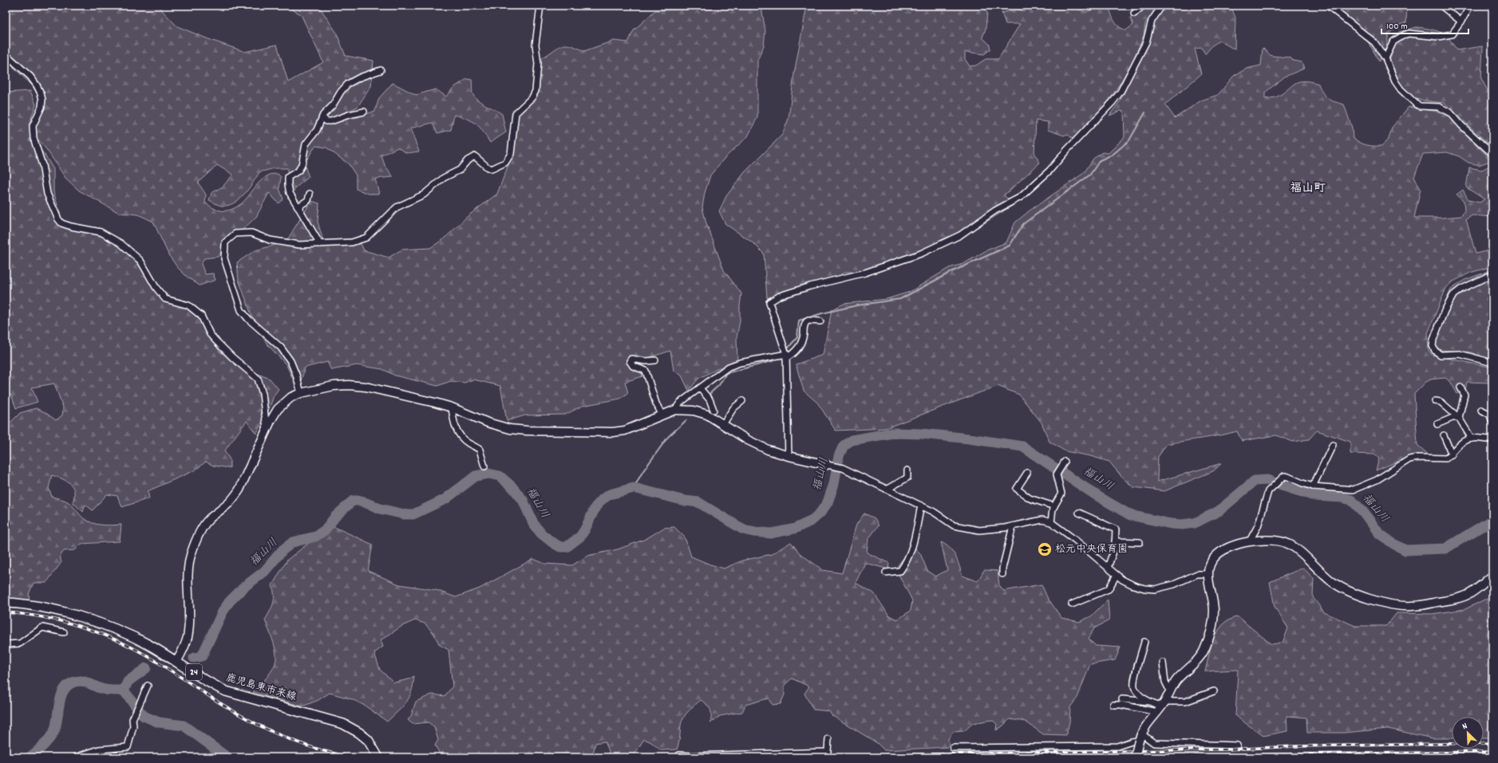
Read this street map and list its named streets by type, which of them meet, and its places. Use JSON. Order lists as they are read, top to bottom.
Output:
{
  "streets": {
    "main road": ["24", "鹿児島東市来線"]
  },
  "districts": ["福山町"],
  "water": ["福山川"],
  "places": {
    "school or university": ["松元中央保育園"]
  },
  "scale_bar": "100 m",
  "north": "top left"
}
